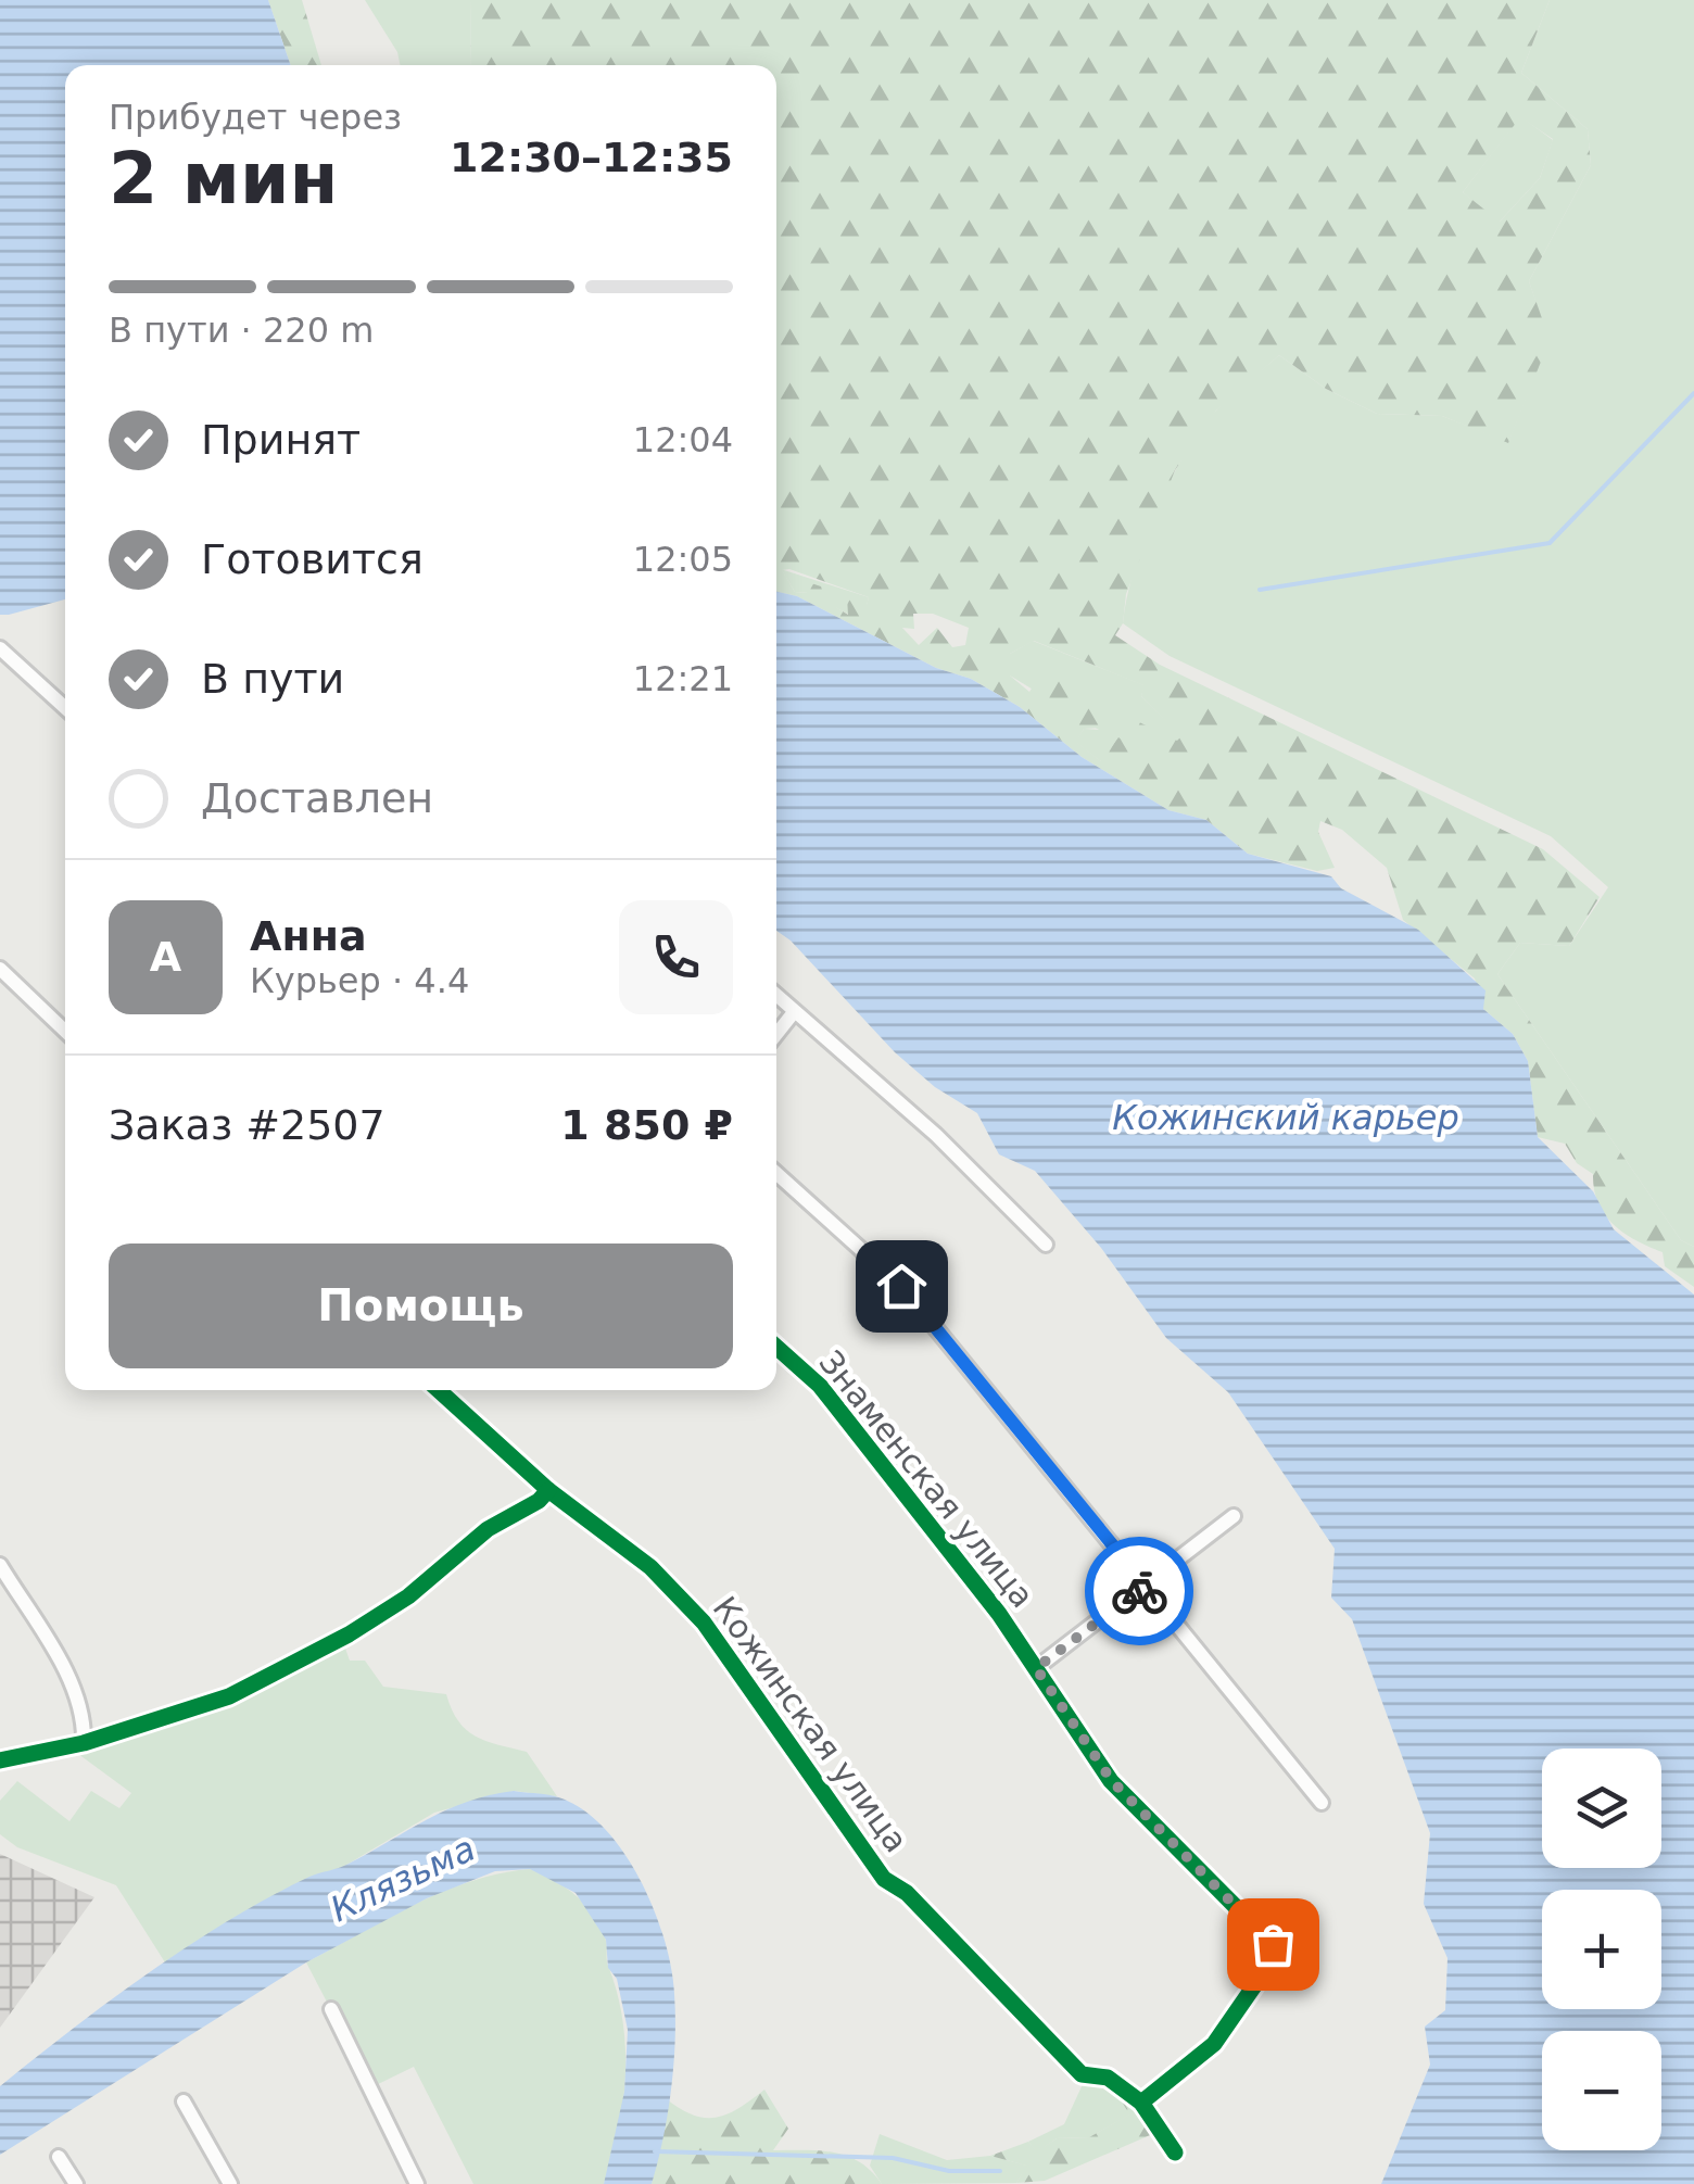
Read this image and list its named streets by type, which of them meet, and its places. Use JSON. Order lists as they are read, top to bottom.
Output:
{
  "streets": {
    "street": ["Знаменская улица", "Кожинская улица"]
  },
  "crossings": [
    ["Знаменская улица", "Кожинская улица"]
  ],
  "water": ["Кожинский карьер", "Клязьма"],
  "page": {
    "heading": ["2 мин", "Прибудет через", "12:30–12:35"],
    "panel": [
      "Анна",
      "Курьер · 4.4",
      "Заказ #2507",
      "1 850 ₽"
    ],
    "bar": "В пути · 220 m",
    "list": [
      ["Принят", "12:04"],
      ["Готовится", "12:05"],
      ["В пути", "12:21"],
      "Доставлен"
    ],
    "round": "А",
    "buttons": "Помощь",
    "map_buttons": ["+", "−"]
  }
}
